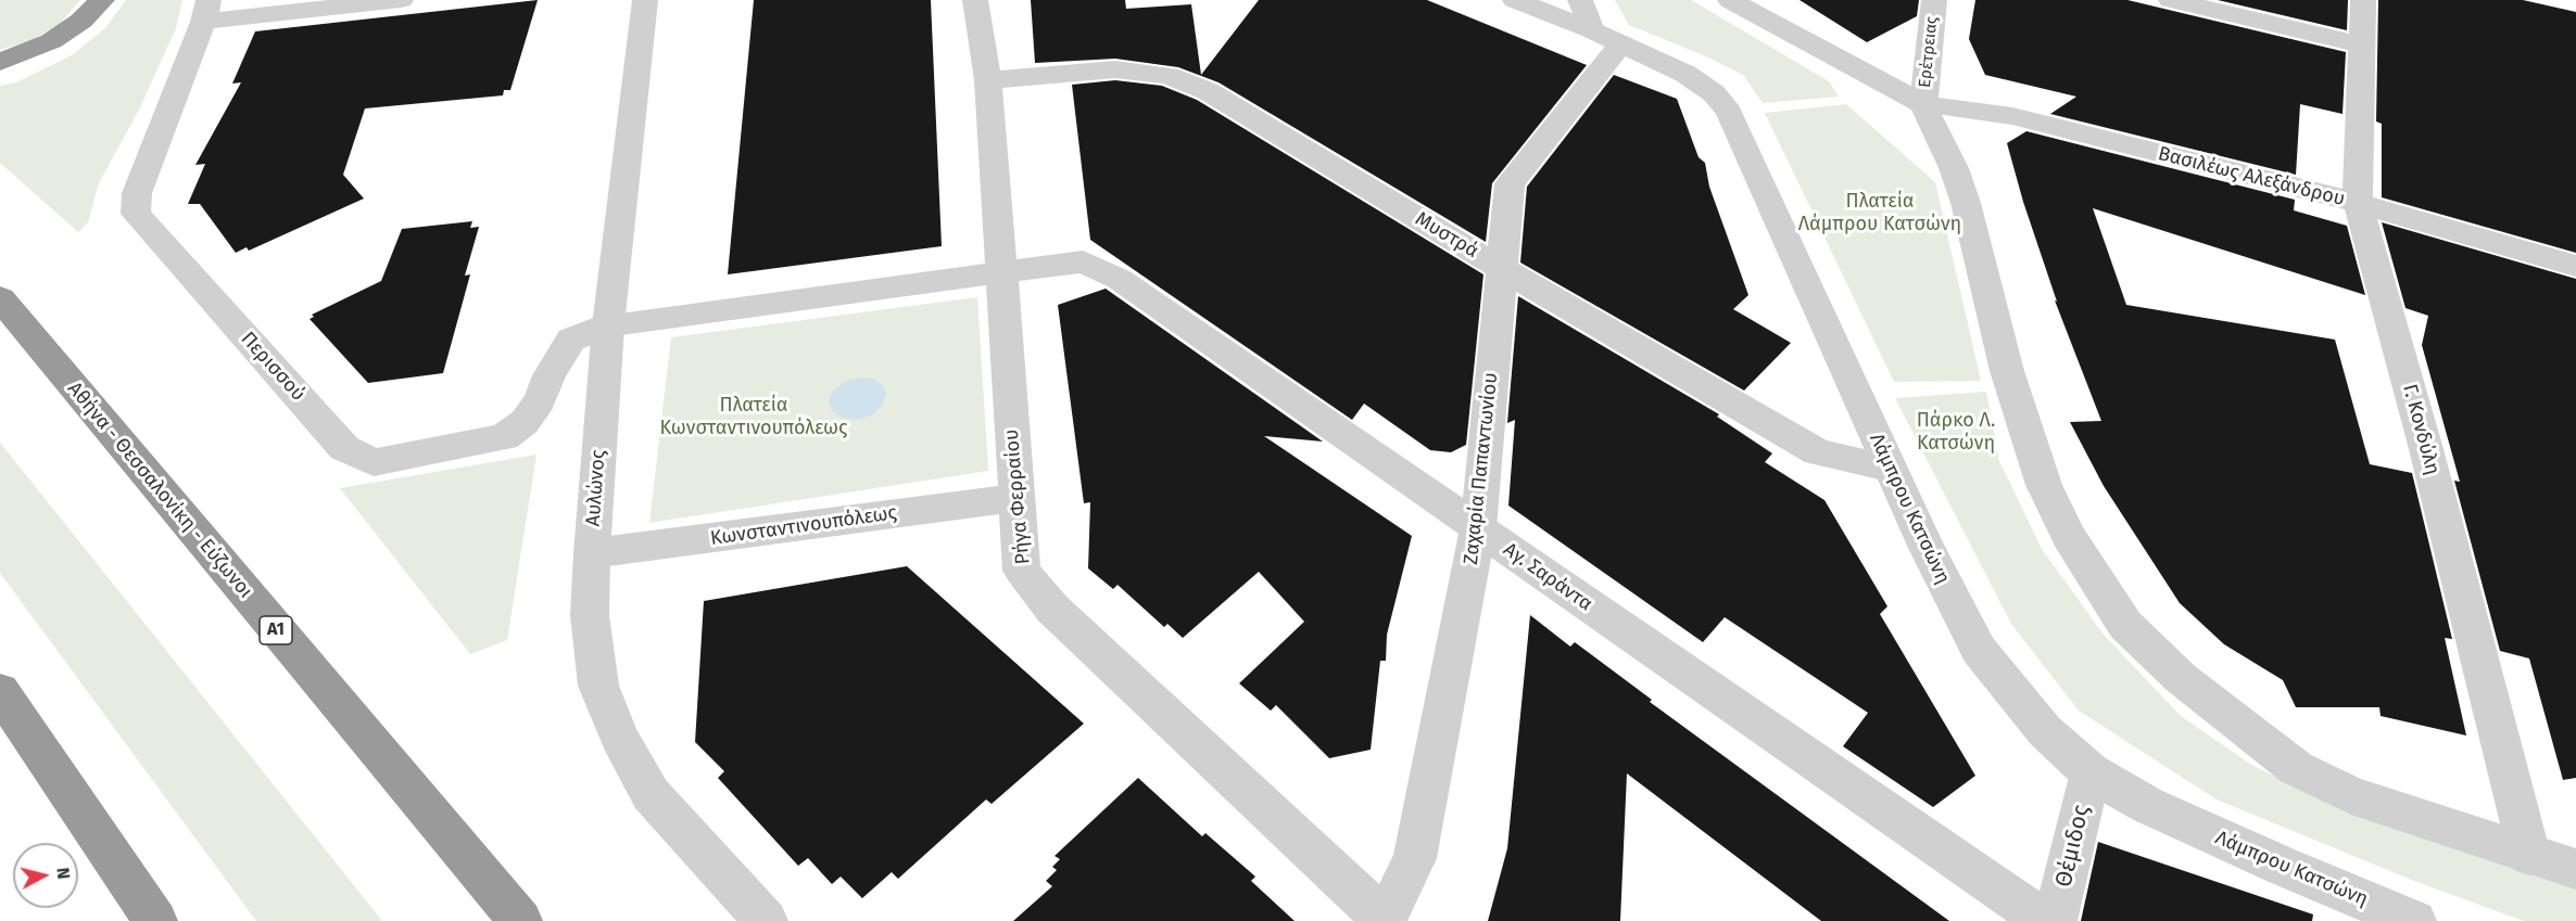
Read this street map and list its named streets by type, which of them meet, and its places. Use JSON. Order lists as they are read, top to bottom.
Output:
{
  "streets": {
    "highway": ["Αθήνα - Θεσσαλονίκη - Εύζωνοι", "Α1"],
    "street": [
      "Ερέτρειας",
      "Βασιλέως Αλεξάνδρου",
      "Μυστρά",
      "Περισσού",
      "Γ. Κονδύλη",
      "Ζαχαρία Παπαντωνίου",
      "Αυλώνος",
      "Ρήγα Φερραίου",
      "Λάμπρου Κατσώνη",
      "Κωνσταντινουπόλεως",
      "Αγ. Σαράντα",
      "Θέμιδος"
    ]
  },
  "crossings": [
    ["Ερέτρειας", "Βασιλέως Αλεξάνδρου"],
    ["Βασιλέως Αλεξάνδρου", "Γ. Κονδύλη"],
    ["Μυστρά", "Ζαχαρία Παπαντωνίου"],
    ["Μυστρά", "Ρήγα Φερραίου"],
    ["Μυστρά", "Λάμπρου Κατσώνη"],
    ["Περισσού", "Αυλώνος"],
    ["Ζαχαρία Παπαντωνίου", "Ρήγα Φερραίου"],
    ["Ζαχαρία Παπαντωνίου", "Λάμπρου Κατσώνη"],
    ["Ζαχαρία Παπαντωνίου", "Αγ. Σαράντα"],
    ["Αυλώνος", "Κωνσταντινουπόλεως"],
    ["Ρήγα Φερραίου", "Κωνσταντινουπόλεως"],
    ["Ρήγα Φερραίου", "Αγ. Σαράντα"],
    ["Λάμπρου Κατσώνη", "Θέμιδος"]
  ],
  "parks": ["Πλατεία Λάμπρου Κατσώνη", "Πλατεία Κωνσταντινουπόλεως", "Πάρκο Λ. Κατσώνη"],
  "north": "right"
}
